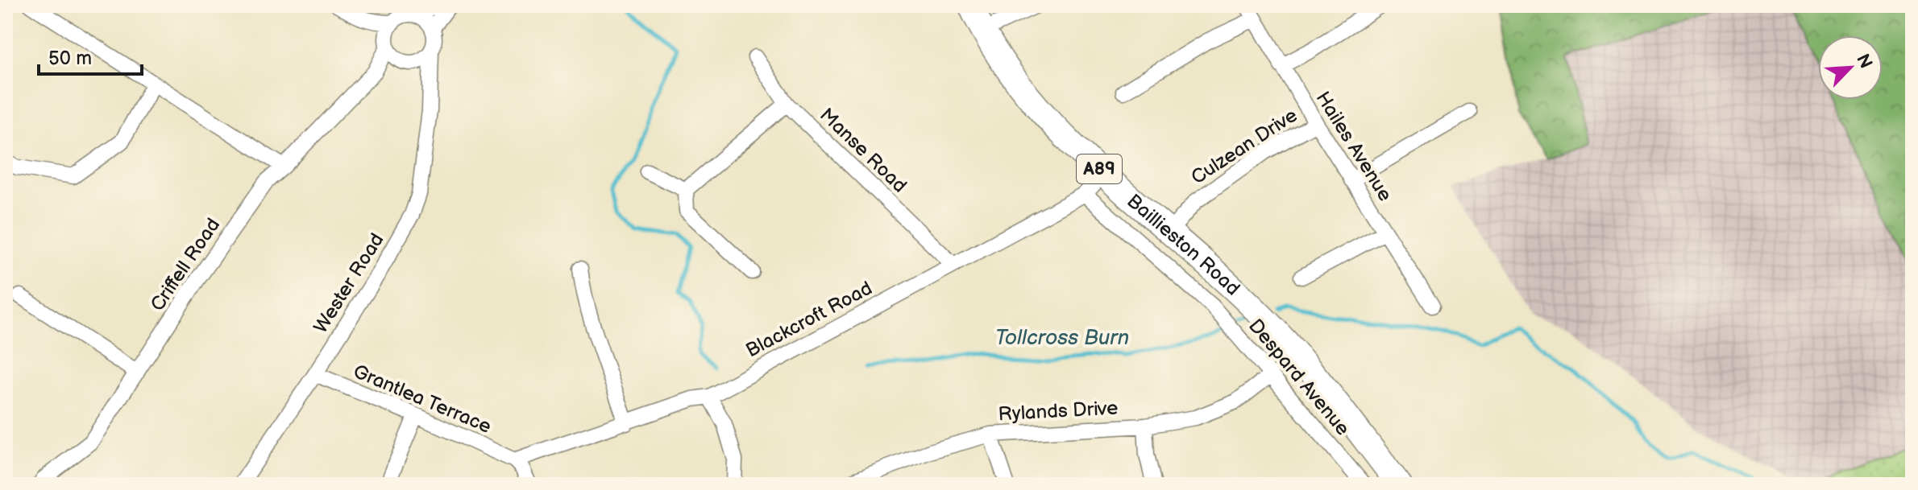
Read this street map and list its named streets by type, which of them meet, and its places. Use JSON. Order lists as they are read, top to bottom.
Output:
{
  "streets": {
    "main road": ["A89", "Baillieston Road"],
    "street": [
      "Culzean Drive",
      "Hailes Avenue",
      "Manse Road",
      "Criffell Road",
      "Wester Road",
      "Blackcroft Road",
      "Despard Avenue",
      "Grantlea Terrace",
      "Rylands Drive"
    ]
  },
  "crossings": [
    ["Culzean Drive", "Hailes Avenue"],
    ["Culzean Drive", "Baillieston Road"],
    ["Manse Road", "Blackcroft Road"],
    ["Baillieston Road", "Blackcroft Road"],
    ["Criffell Road", "Wester Road"],
    ["Wester Road", "Grantlea Terrace"],
    ["Blackcroft Road", "Despard Avenue"],
    ["Blackcroft Road", "Grantlea Terrace"],
    ["Despard Avenue", "Rylands Drive"]
  ],
  "water": ["Tollcross Burn"],
  "scale_bar": "50 m",
  "north": "top right"
}
